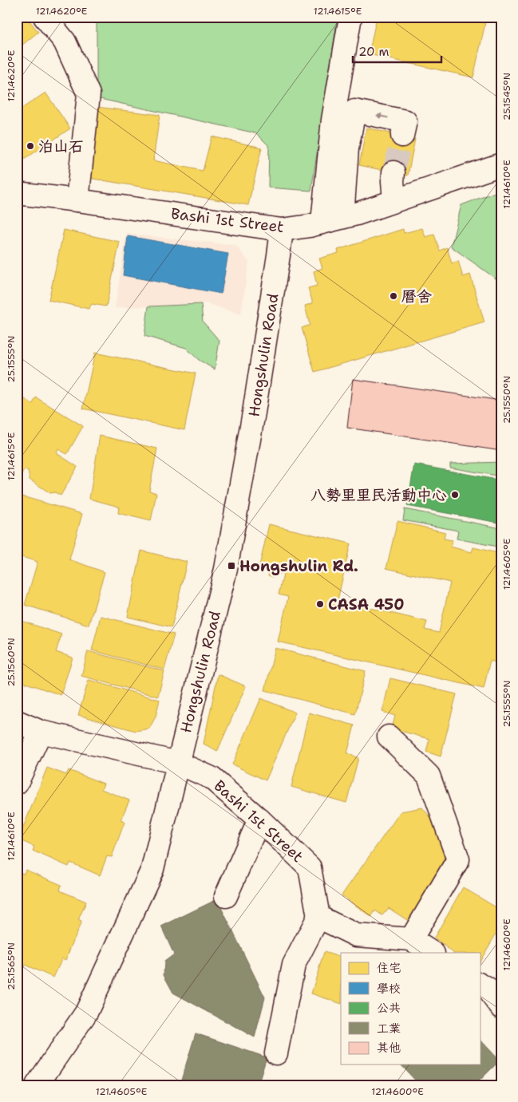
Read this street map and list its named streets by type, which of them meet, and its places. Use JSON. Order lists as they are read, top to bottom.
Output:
{
  "streets": {
    "street": ["Bashi 1st Street", "Hongshulin Road"]
  },
  "crossings": [
    ["Bashi 1st Street", "Hongshulin Road"]
  ],
  "places": {
    "other": [
      "泊山石",
      "曆舍",
      "八勢里里民活動中心",
      "CASA 450"
    ],
    "transit": ["Hongshulin Rd."]
  },
  "legend": [
    "住宅",
    "學校",
    "公共",
    "工業",
    "其他"
  ],
  "scale_bar": "20 m",
  "coordinates": [
    "121.4620°E",
    "121.4615°E",
    "25.1545°N",
    "121.4610°E",
    "25.1555°N",
    "25.1550°N",
    "121.4605°E",
    "25.1560°N",
    "121.4600°E",
    "25.1565°N"
  ]
}
